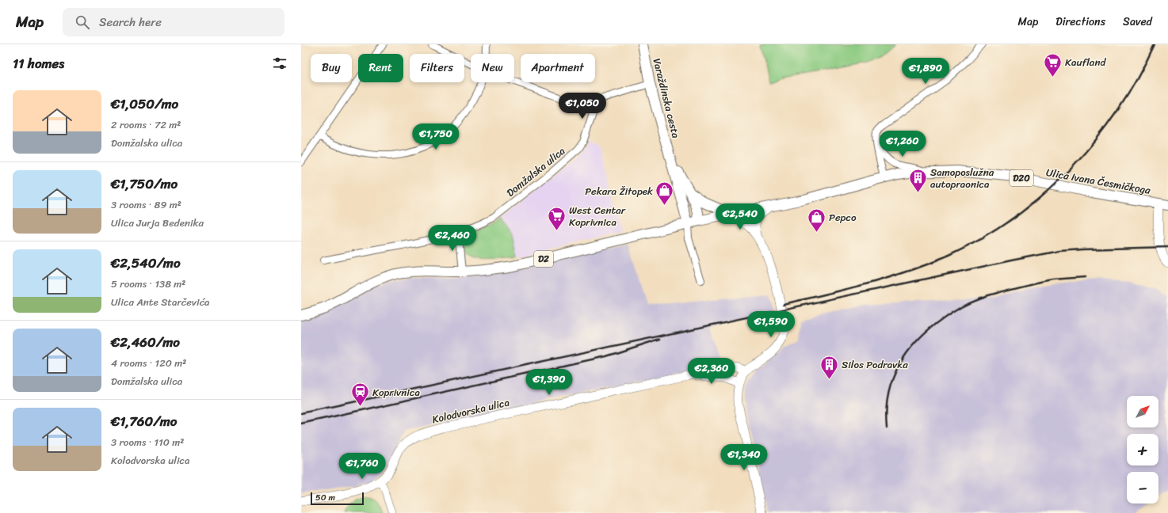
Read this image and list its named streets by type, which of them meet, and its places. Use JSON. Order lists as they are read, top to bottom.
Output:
{
  "streets": {
    "main road": [
      "Varaždinska cesta",
      "D20",
      "Ulica Ivana Česmičkoga",
      "D2",
      "Kolodvorska ulica"
    ],
    "street": ["Domžalska ulica"]
  },
  "crossings": [
    ["Varaždinska cesta", "Ulica Ivana Česmičkoga"],
    ["Varaždinska cesta", "D2"],
    ["Ulica Ivana Česmičkoga", "D2"]
  ],
  "places": {
    "supermarket": ["Kaufland", "West Centar Koprivnica"],
    "building": ["Samoposlužna autopraonica", "Silos Podravka"],
    "shop": ["Pekara Žitopek", "Pepco"],
    "station": ["Koprivnica"]
  },
  "scale_bar": "50 m",
  "north": "top right",
  "page": {
    "header": "Map",
    "search": "Search here",
    "nav": ["Map", "Directions", "Saved"],
    "heading": "11 homes",
    "chip": [
      "Buy",
      "Rent",
      "Filters",
      "New",
      "Apartment"
    ],
    "price": [
      "€1,890",
      "€1,050",
      "€1,750",
      "€1,260",
      "€2,540",
      "€2,460",
      "€1,590",
      "€2,360",
      "€1,390",
      "€1,340",
      "€1,760"
    ],
    "list": [
      {
        "name": "€1,050/mo",
        "note": "2 rooms · 72 m² · Domžalska ulica"
      },
      {
        "name": "€1,750/mo",
        "note": "3 rooms · 89 m² · Ulica Jurja Bedenika"
      },
      {
        "name": "€2,540/mo",
        "note": "5 rooms · 138 m² · Ulica Ante Starčevića"
      },
      {
        "name": "€2,460/mo",
        "note": "4 rooms · 120 m² · Domžalska ulica"
      },
      {
        "name": "€1,760/mo",
        "note": "3 rooms · 110 m² · Kolodvorska ulica"
      }
    ],
    "map_buttons": ["+", "−"],
    "scale": "50 m"
  }
}
